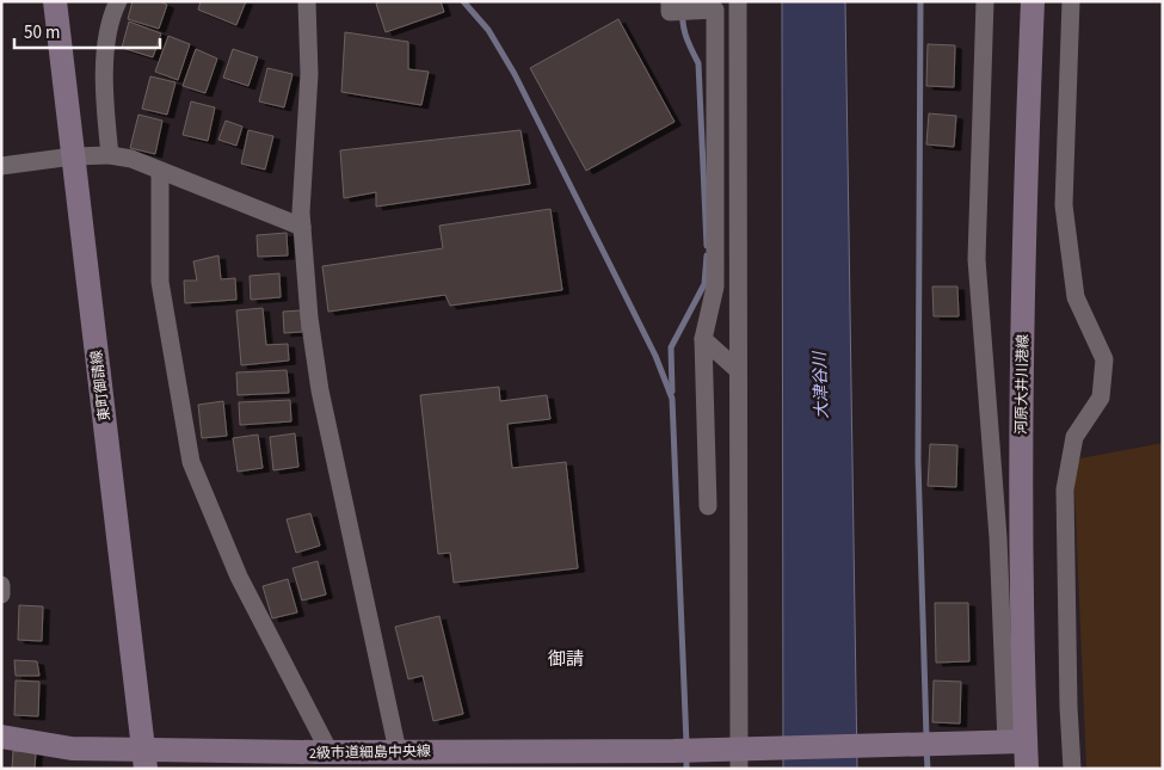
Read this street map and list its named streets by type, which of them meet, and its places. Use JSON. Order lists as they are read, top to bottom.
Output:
{
  "streets": {
    "street": ["河原大井川港線", "東町御請線", "2級市道細島中央線"]
  },
  "crossings": [
    ["河原大井川港線", "2級市道細島中央線"],
    ["東町御請線", "2級市道細島中央線"]
  ],
  "districts": ["御請"],
  "water": ["大津谷川"],
  "scale_bar": "50 m"
}
